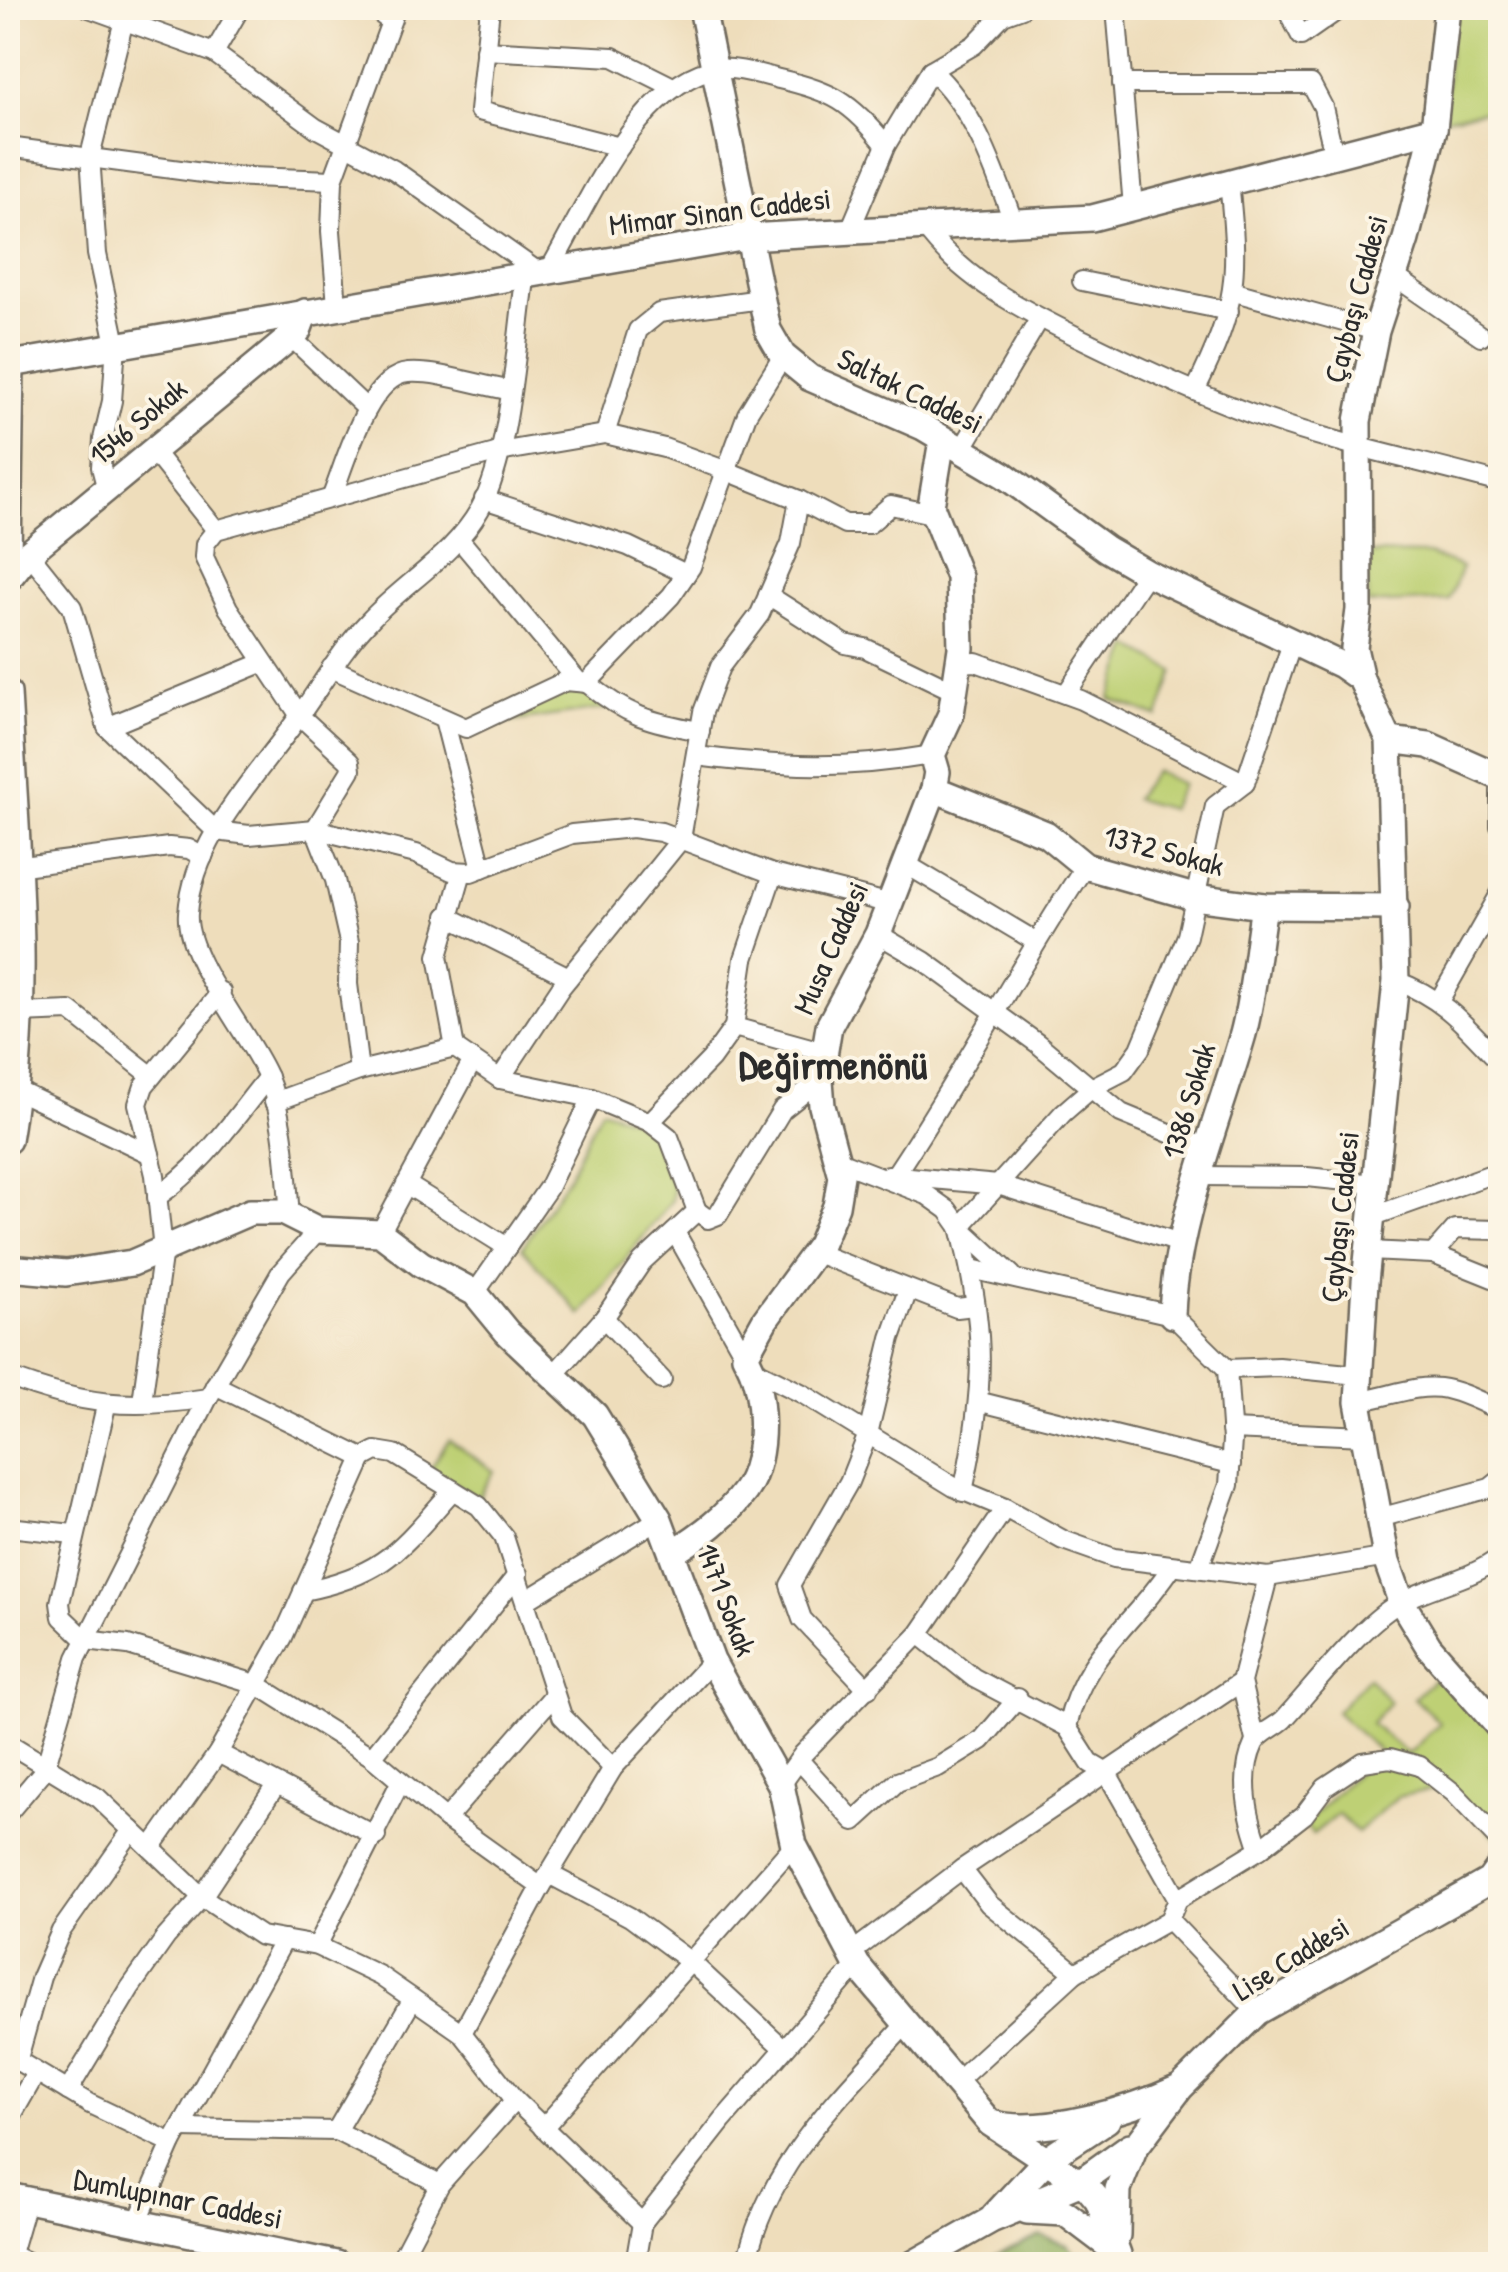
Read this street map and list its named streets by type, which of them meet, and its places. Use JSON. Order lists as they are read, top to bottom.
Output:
{
  "streets": {
    "street": [
      "Mimar Sinan Caddesi",
      "Çaybaşı Caddesi",
      "Saltak Caddesi",
      "1546 Sokak",
      "1372 Sokak",
      "Musa Caddesi",
      "1386 Sokak",
      "1471 Sokak",
      "Lise Caddesi",
      "Dumlupınar Caddesi"
    ]
  },
  "crossings": [
    ["Mimar Sinan Caddesi", "Çaybaşı Caddesi"],
    ["Mimar Sinan Caddesi", "1546 Sokak"],
    ["Çaybaşı Caddesi", "1372 Sokak"],
    ["Saltak Caddesi", "Musa Caddesi"],
    ["1372 Sokak", "Musa Caddesi"],
    ["1372 Sokak", "1386 Sokak"]
  ],
  "districts": ["Değirmenönü"]
}
